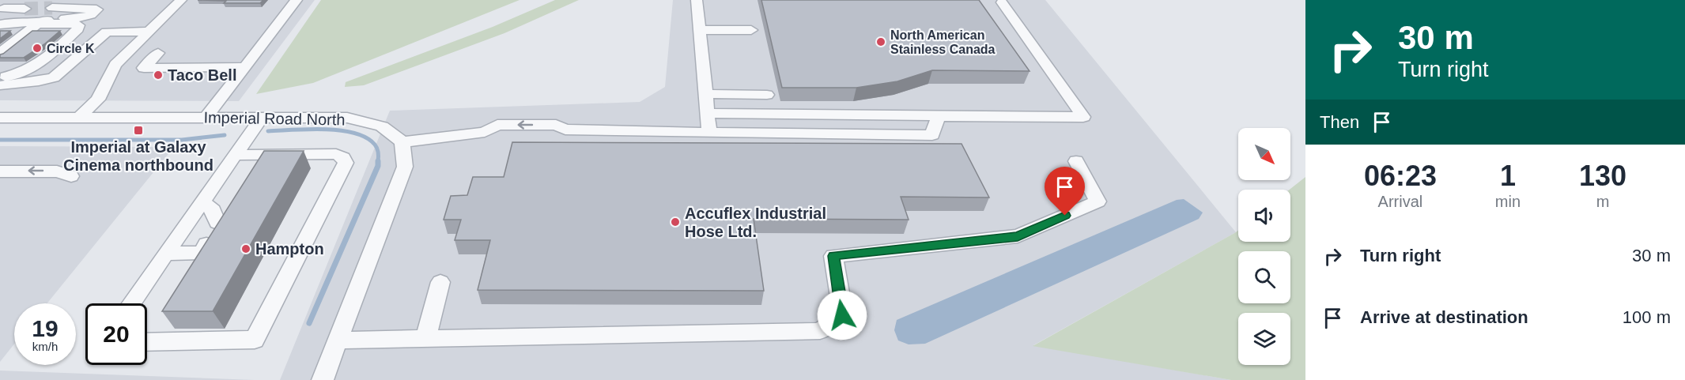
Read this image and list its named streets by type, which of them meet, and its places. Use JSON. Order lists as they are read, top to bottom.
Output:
{
  "streets": {
    "street": ["Imperial Road North"]
  },
  "places": {
    "other": [
      "North American Stainless Canada",
      "Circle K",
      "Taco Bell",
      "Accuflex Industrial Hose Ltd.",
      "Hampton"
    ],
    "transit": ["Imperial at Galaxy Cinema northbound"]
  },
  "north": "bottom right",
  "page": {
    "turn": ["30 m", "Turn right"],
    "then": "Then",
    "eta": [
      "06:23",
      "Arrival",
      "1",
      "min",
      "130",
      "m"
    ],
    "list": [
      {
        "name": "Turn right",
        "value": "30 m"
      },
      {
        "name": "Arrive at destination",
        "value": "100 m"
      }
    ],
    "speed": "19 km/h",
    "limit": "20"
  }
}
